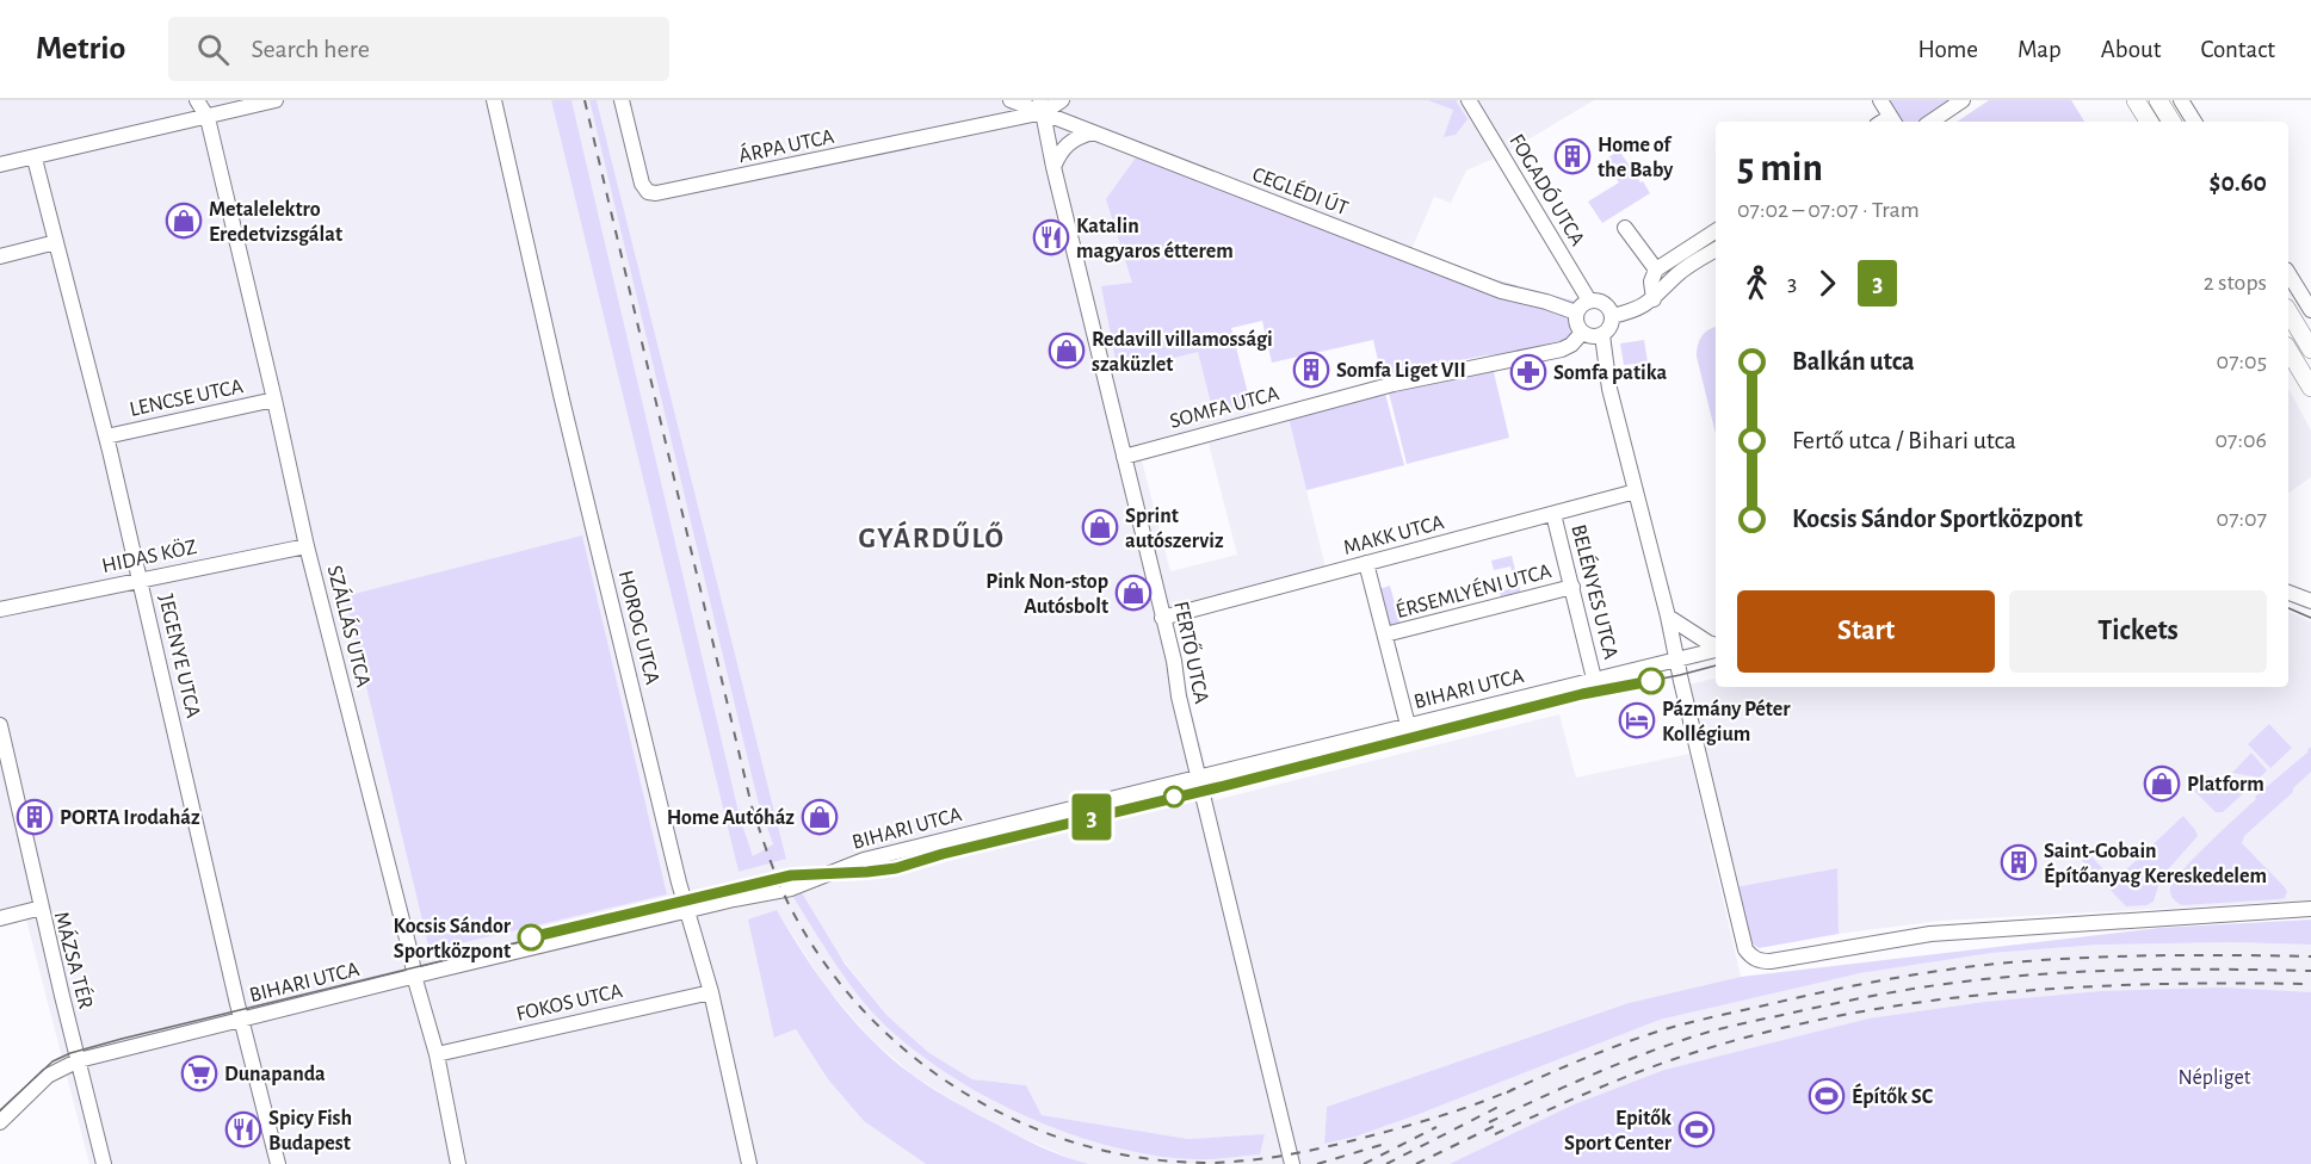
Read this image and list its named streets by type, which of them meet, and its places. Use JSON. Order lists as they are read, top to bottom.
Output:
{
  "streets": {
    "street": [
      "ÁRPA UTCA",
      "FOGADÓ UTCA",
      "CEGLÉDI ÚT",
      "LENCSE UTCA",
      "SOMFA UTCA",
      "MAKK UTCA",
      "HIDAS KÖZ",
      "ÉRSEMLYÉNI UTCA",
      "BELÉNYES UTCA",
      "SZÁLLÁS UTCA",
      "HOROG UTCA",
      "FERTŐ UTCA",
      "JEGENYE UTCA",
      "BIHARI UTCA",
      "MÁZSA TÉR",
      "FOKOS UTCA"
    ]
  },
  "crossings": [
    ["ÁRPA UTCA", "CEGLÉDI ÚT"],
    ["ÁRPA UTCA", "FERTŐ UTCA"],
    ["FOGADÓ UTCA", "CEGLÉDI ÚT"],
    ["FOGADÓ UTCA", "SOMFA UTCA"],
    ["CEGLÉDI ÚT", "SOMFA UTCA"],
    ["CEGLÉDI ÚT", "FERTŐ UTCA"],
    ["LENCSE UTCA", "SZÁLLÁS UTCA"],
    ["LENCSE UTCA", "JEGENYE UTCA"],
    ["SOMFA UTCA", "FERTŐ UTCA"],
    ["MAKK UTCA", "BELÉNYES UTCA"],
    ["MAKK UTCA", "FERTŐ UTCA"],
    ["HIDAS KÖZ", "SZÁLLÁS UTCA"],
    ["HIDAS KÖZ", "JEGENYE UTCA"],
    ["ÉRSEMLYÉNI UTCA", "BELÉNYES UTCA"],
    ["BELÉNYES UTCA", "BIHARI UTCA"],
    ["SZÁLLÁS UTCA", "BIHARI UTCA"],
    ["SZÁLLÁS UTCA", "FOKOS UTCA"],
    ["HOROG UTCA", "BIHARI UTCA"],
    ["HOROG UTCA", "FOKOS UTCA"],
    ["FERTŐ UTCA", "BIHARI UTCA"],
    ["JEGENYE UTCA", "BIHARI UTCA"],
    ["BIHARI UTCA", "MÁZSA TÉR"]
  ],
  "districts": ["GYÁRDŰLŐ"],
  "parks": ["Népliget"],
  "places": {
    "building": [
      "Home of the Baby",
      "Somfa Liget VII",
      "PORTA Irodaház",
      "Saint-Gobain Építőanyag Kereskedelem"
    ],
    "shop": [
      "Metalelektro Eredetvizsgálat",
      "Redavill villamossági szaküzlet",
      "Sprint autószerviz",
      "Pink Non-stop Autósbolt",
      "Platform",
      "Home Autóház"
    ],
    "restaurant": ["Katalin magyaros étterem", "Spicy Fish Budapest"],
    "pharmacy": ["Somfa patika"],
    "hotel": ["Pázmány Péter Kollégium"],
    "other": ["Kocsis Sándor Sportközpont"],
    "supermarket": ["Dunapanda"],
    "sports": ["Építők SC", "Epitők Sport Center"]
  },
  "lines": ["tram line 3"],
  "page": {
    "header": "Metrio",
    "search": "Search here",
    "nav": [
      "Home",
      "Map",
      "About",
      "Contact"
    ],
    "on_map": "3",
    "heading": ["5 min", "07:02 – 07:07 · Tram", "$0.60"],
    "legs": ["3", "3", "2 stops"],
    "list": [
      {
        "name": "Balkán utca",
        "value": "07:05"
      },
      {
        "name": "Fertő utca / Bihari utca",
        "value": "07:06"
      },
      {
        "name": "Kocsis Sándor Sportközpont",
        "value": "07:07"
      }
    ],
    "buttons": ["Start", "Tickets"]
  }
}
